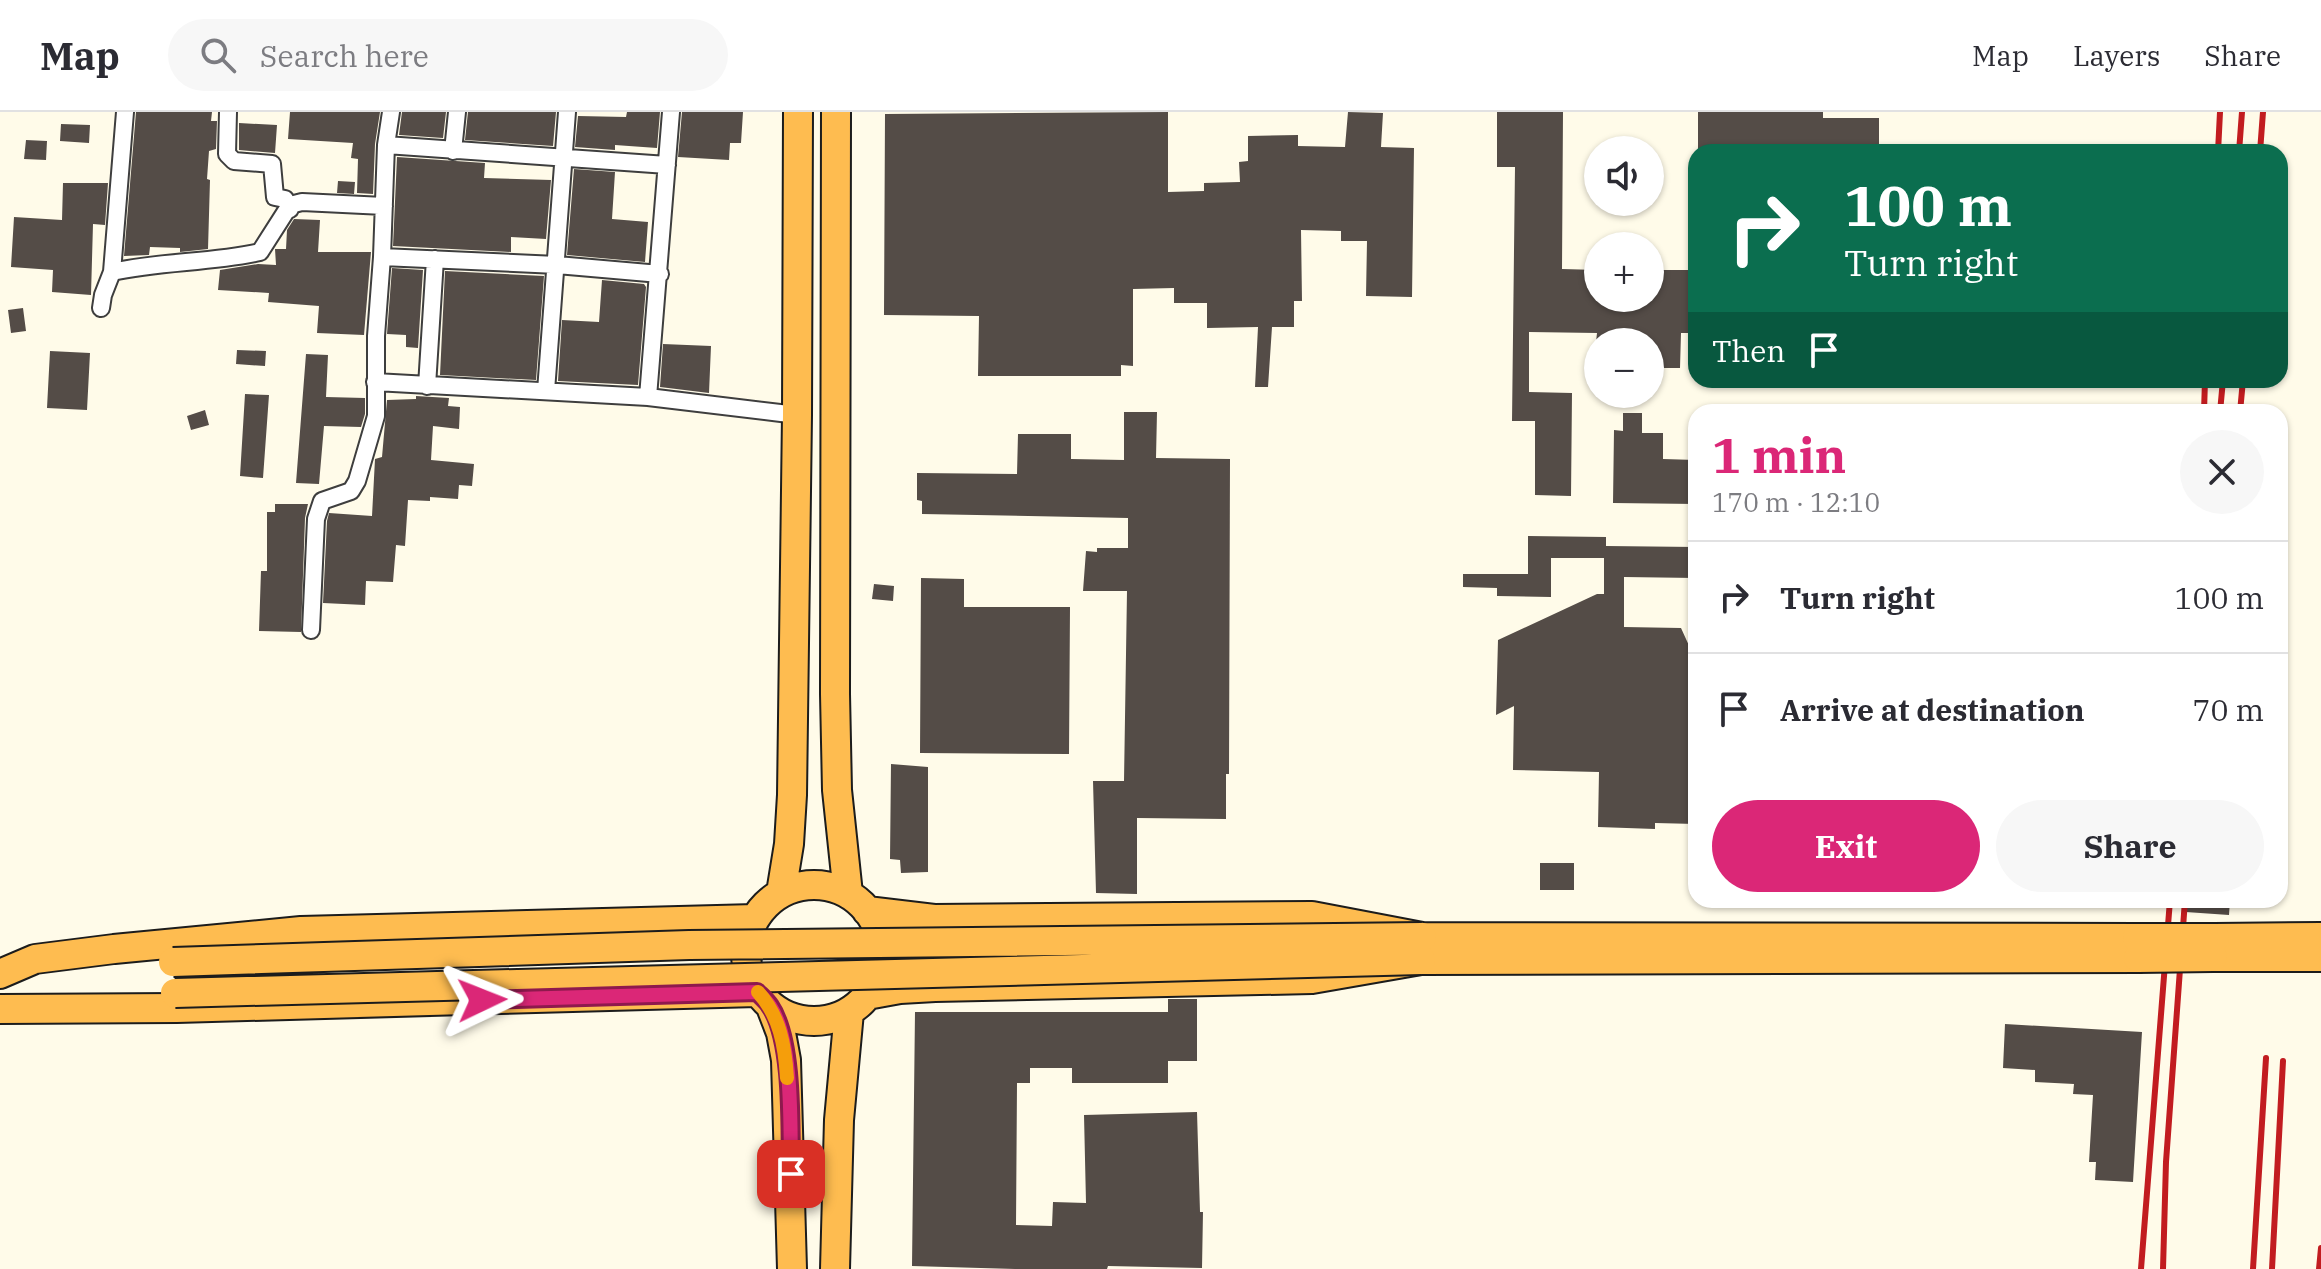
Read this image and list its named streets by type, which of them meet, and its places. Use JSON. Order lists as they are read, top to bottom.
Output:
{
  "page": {
    "header": "Map",
    "search": "Search here",
    "nav": ["Map", "Layers", "Share"],
    "map_buttons": ["+", "−"],
    "turn": ["100 m", "Turn right"],
    "then": "Then",
    "heading": ["1 min", "170 m · 12:10"],
    "list": [
      {
        "name": "Turn right",
        "value": "100 m"
      },
      {
        "name": "Arrive at destination",
        "value": "70 m"
      }
    ],
    "buttons": ["Exit", "Share"]
  }
}
